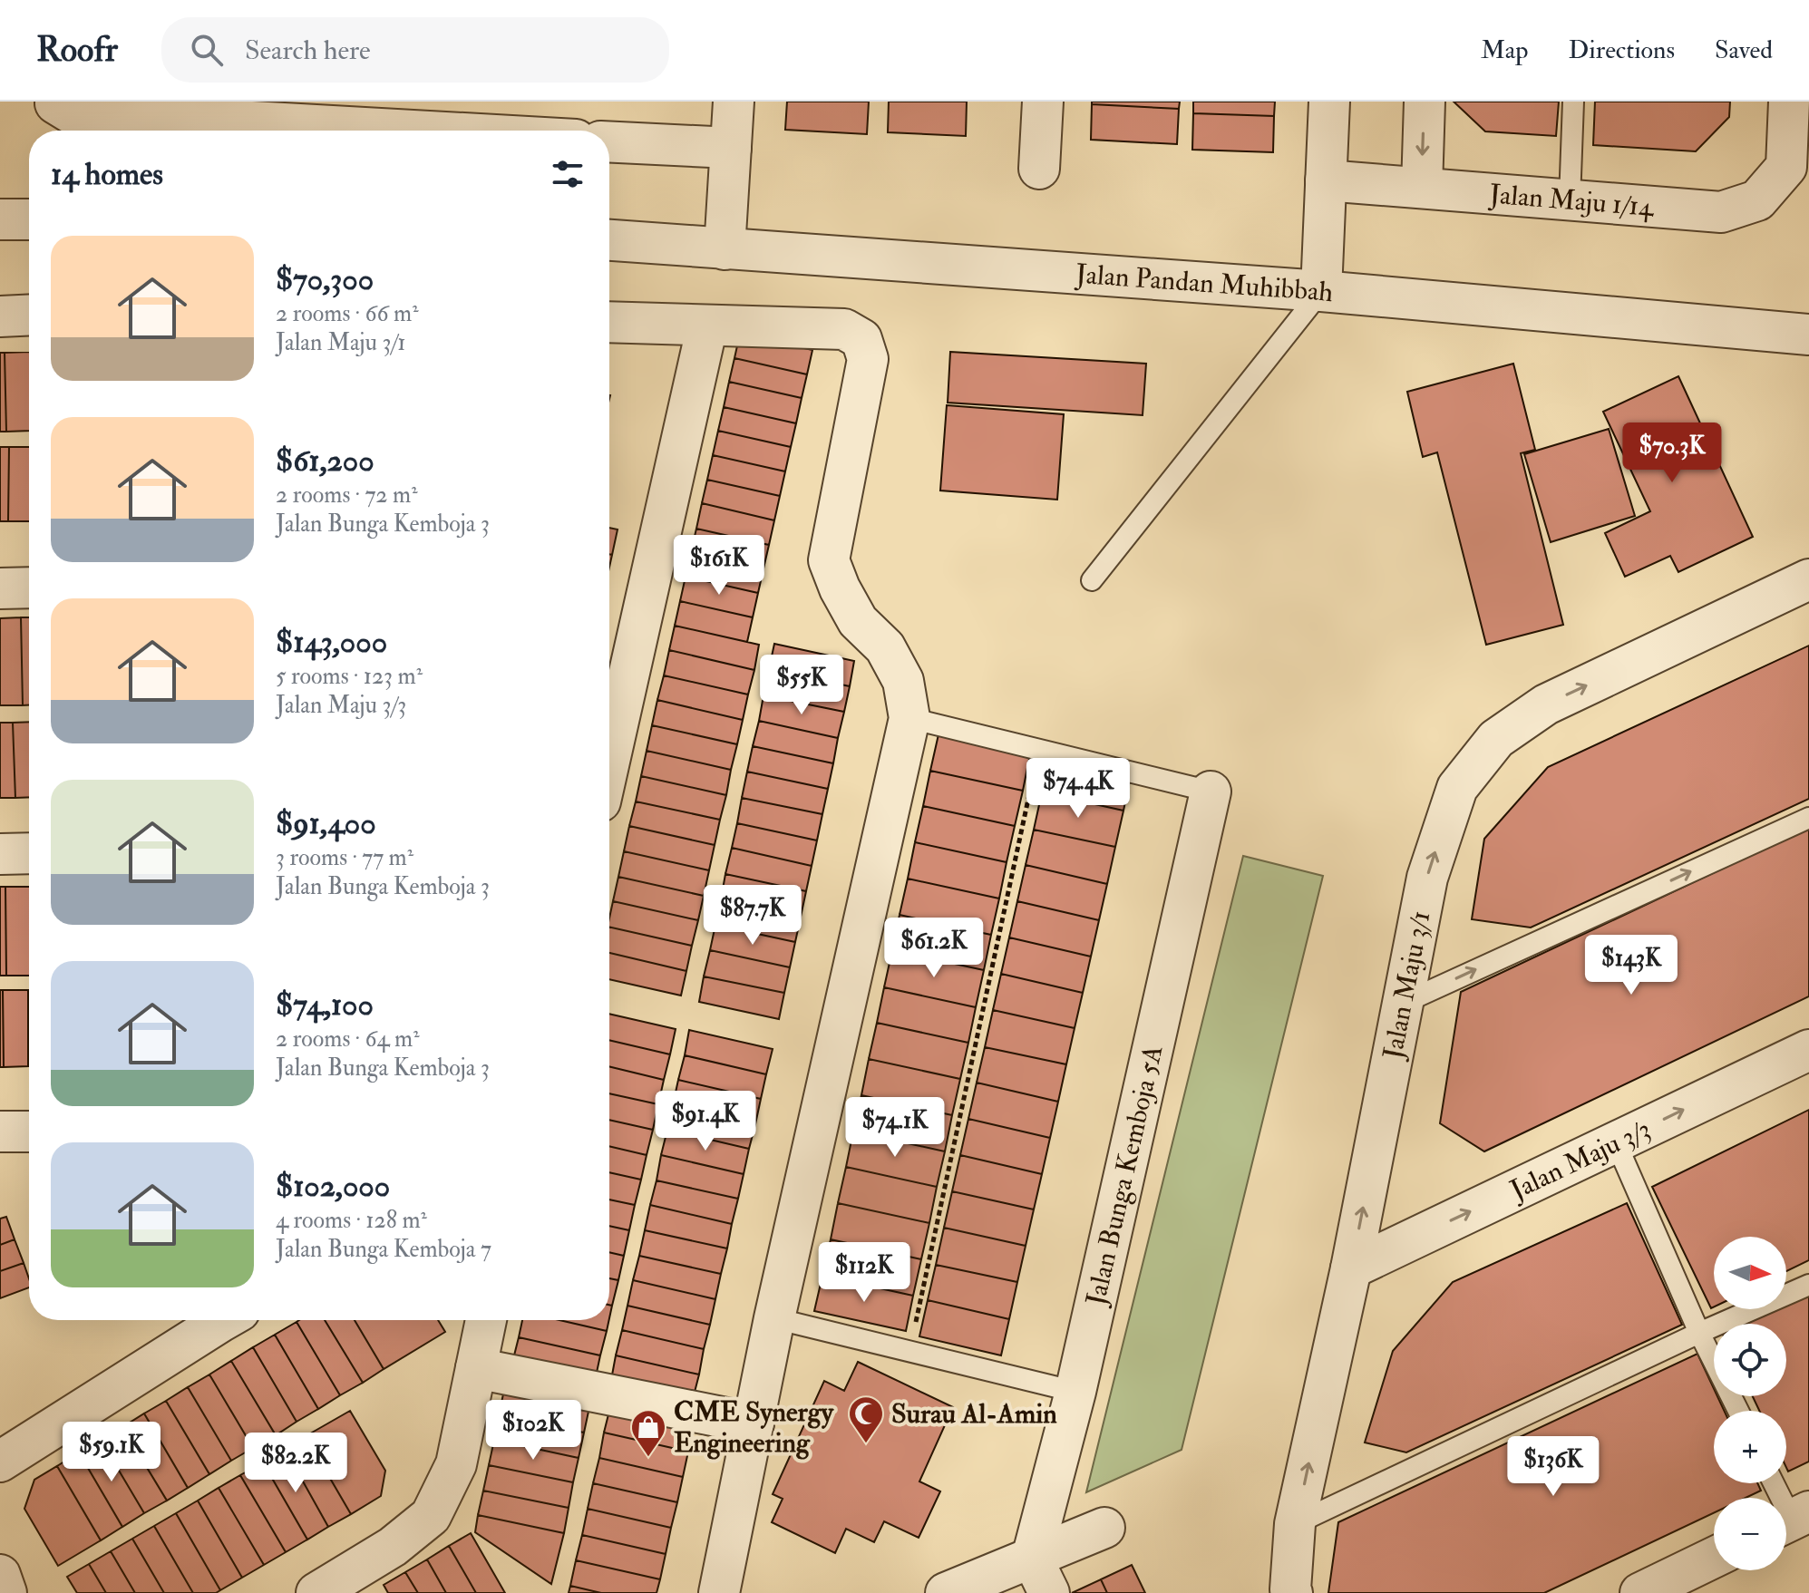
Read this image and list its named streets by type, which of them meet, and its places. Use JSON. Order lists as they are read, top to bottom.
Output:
{
  "streets": {
    "street": [
      "Jalan Maju 1/14",
      "Jalan Pandan Muhibbah",
      "Jalan Maju 3/1",
      "Jalan Maju 3/3",
      "Jalan Bunga Kemboja 5A"
    ]
  },
  "crossings": [
    ["Jalan Maju 3/1", "Jalan Maju 3/3"]
  ],
  "one_way": ["Jalan Maju 3/1", "Jalan Maju 3/3"],
  "places": {
    "mosque": ["Surau Al-Amin"],
    "shop": ["CME Synergy Engineering"]
  },
  "north": "right",
  "page": {
    "header": "Roofr",
    "search": "Search here",
    "nav": ["Map", "Directions", "Saved"],
    "heading": "14 homes",
    "list": [
      {
        "name": "$70,300",
        "note": "2 rooms · 66 m² · Jalan Maju 3/1"
      },
      {
        "name": "$61,200",
        "note": "2 rooms · 72 m² · Jalan Bunga Kemboja 3"
      },
      {
        "name": "$143,000",
        "note": "5 rooms · 123 m² · Jalan Maju 3/3"
      },
      {
        "name": "$91,400",
        "note": "3 rooms · 77 m² · Jalan Bunga Kemboja 3"
      },
      {
        "name": "$74,100",
        "note": "2 rooms · 64 m² · Jalan Bunga Kemboja 3"
      },
      {
        "name": "$102,000",
        "note": "4 rooms · 128 m² · Jalan Bunga Kemboja 7"
      }
    ],
    "price": [
      "$70.3K",
      "$161K",
      "$55K",
      "$74.4K",
      "$87.7K",
      "$61.2K",
      "$143K",
      "$91.4K",
      "$74.1K",
      "$112K",
      "$102K",
      "$59.1K",
      "$82.2K",
      "$136K"
    ],
    "map_buttons": ["+", "−"]
  }
}
